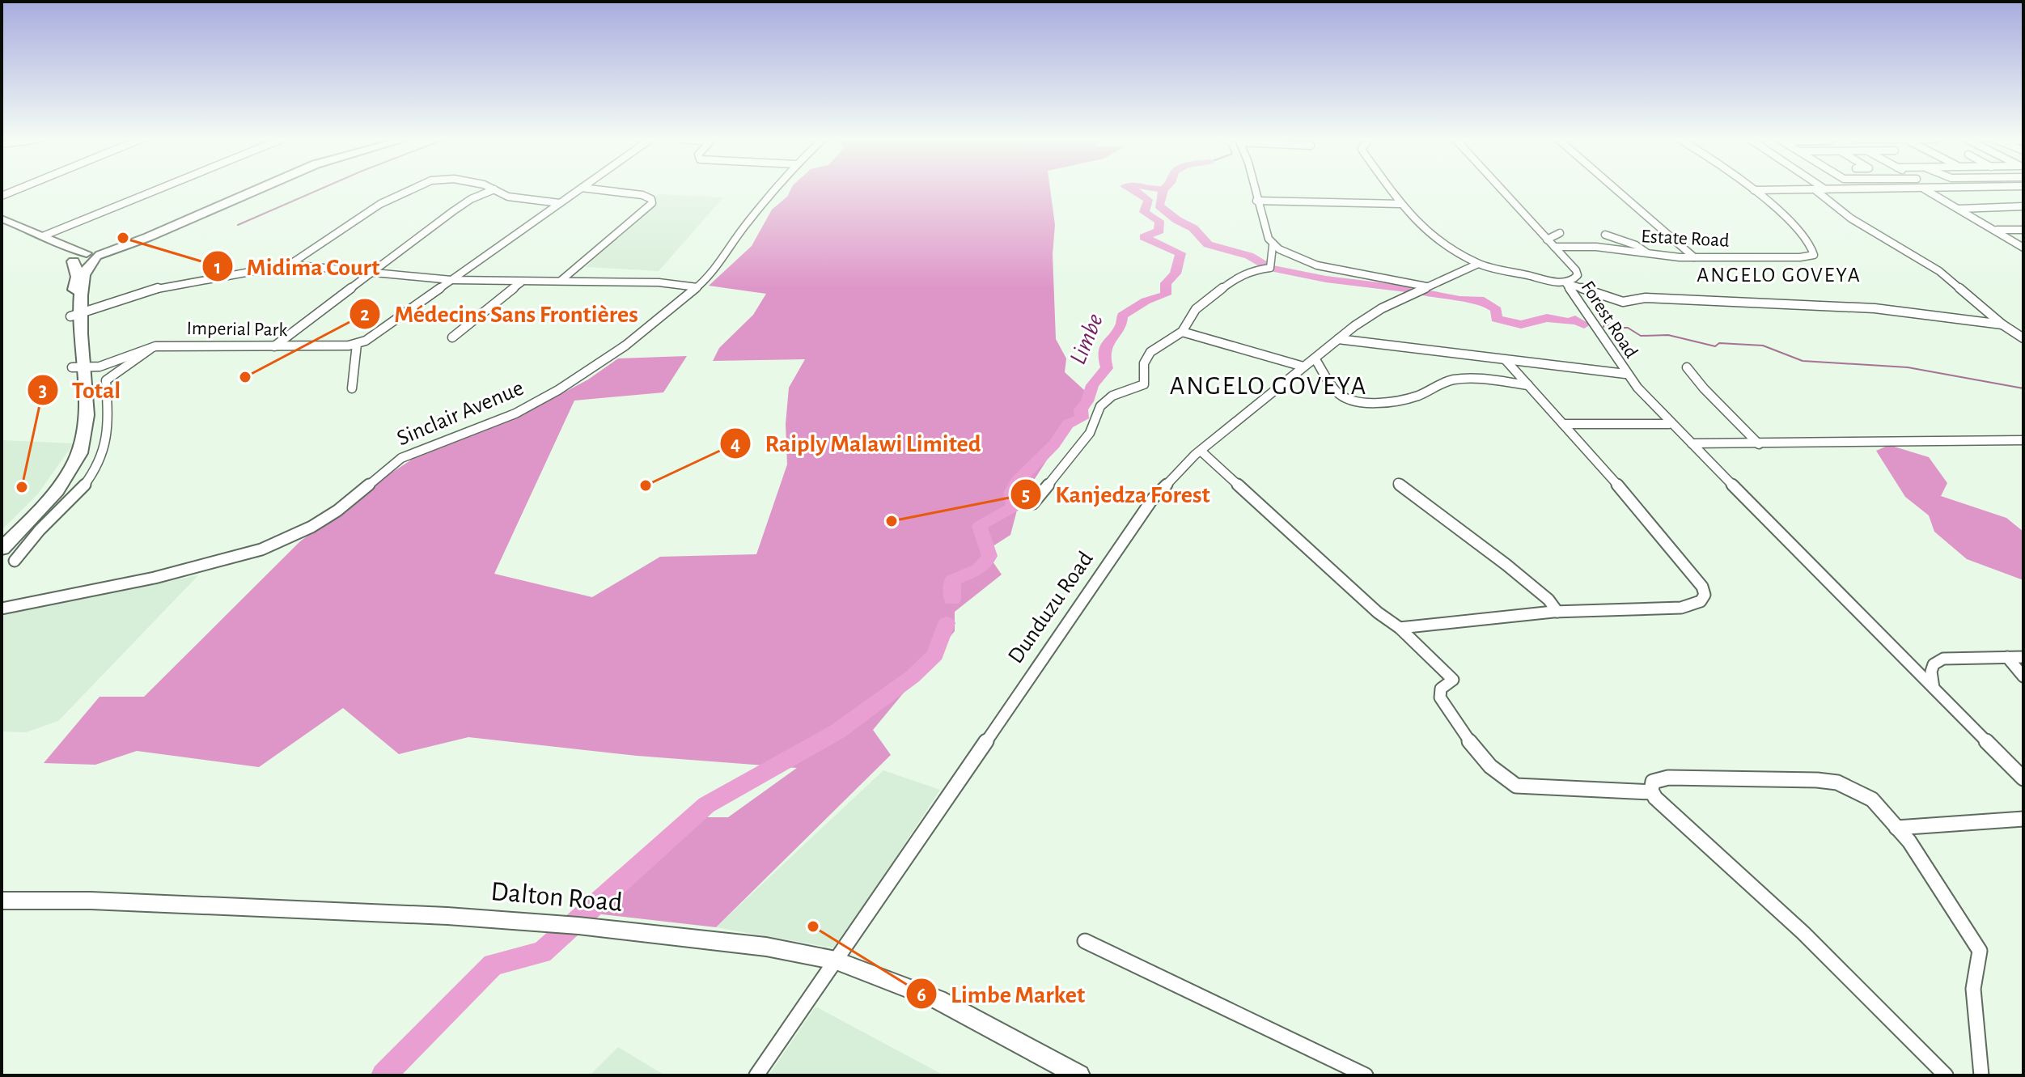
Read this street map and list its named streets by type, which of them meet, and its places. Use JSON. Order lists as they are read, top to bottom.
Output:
{
  "streets": {
    "main road": ["Dalton Road"],
    "street": [
      "Estate Road",
      "Forest Road",
      "Imperial Park",
      "Sinclair Avenue",
      "Dunduzu Road"
    ]
  },
  "crossings": [
    ["Dunduzu Road", "Dalton Road"]
  ],
  "districts": ["ANGELO GOVEYA", "ANGELO GOVEYA"],
  "water": ["Limbe"],
  "places": [
    "Midima Court",
    "Médecins Sans Frontières",
    "Raiply Malawi Limited",
    "Total",
    "Kanjedza Forest",
    "Limbe Market"
  ]
}
